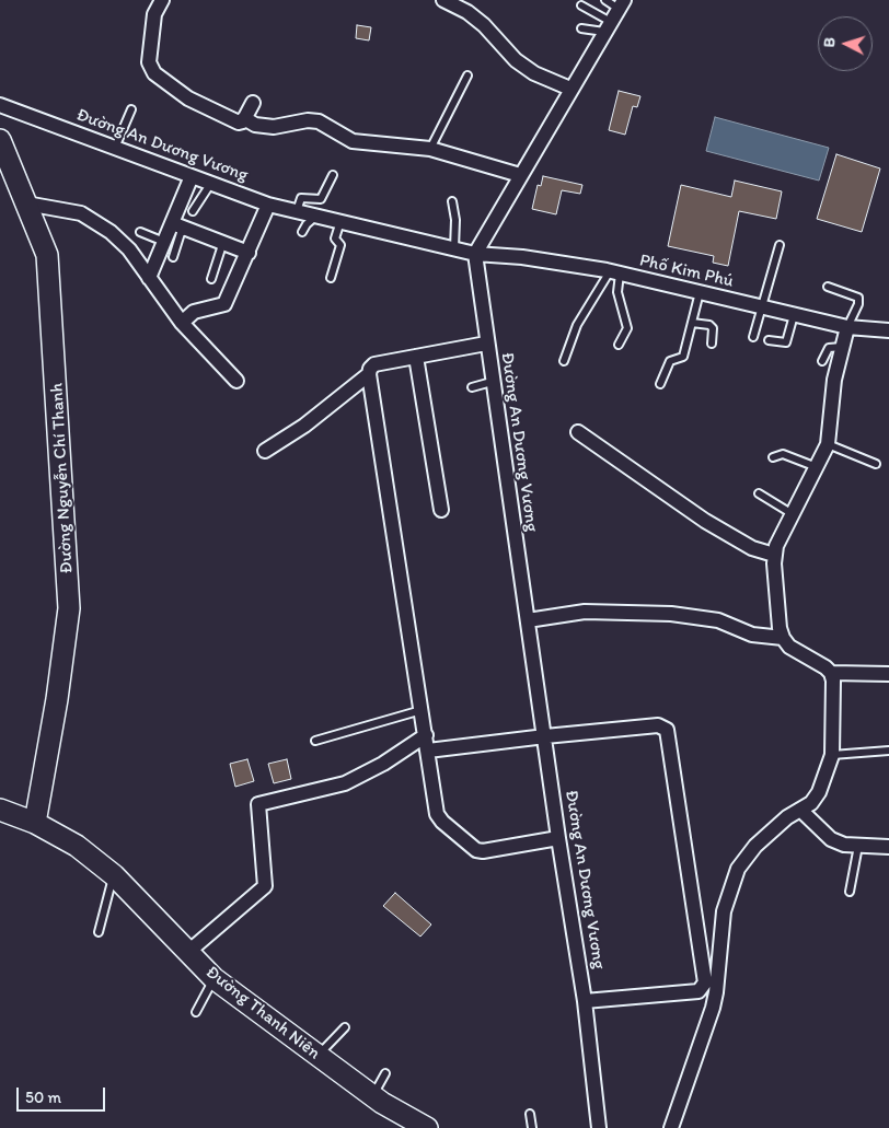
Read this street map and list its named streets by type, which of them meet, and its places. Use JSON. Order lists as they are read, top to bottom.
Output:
{
  "streets": {
    "street": [
      "Đường An Dương Vương",
      "Phố Kim Phú",
      "Đường Nguyễn Chí Thanh",
      "Đường Thanh Niên"
    ]
  },
  "crossings": [
    ["Đường An Dương Vương", "Phố Kim Phú"],
    ["Đường Nguyễn Chí Thanh", "Đường Thanh Niên"]
  ],
  "scale_bar": "50 m",
  "north": "left"
}
